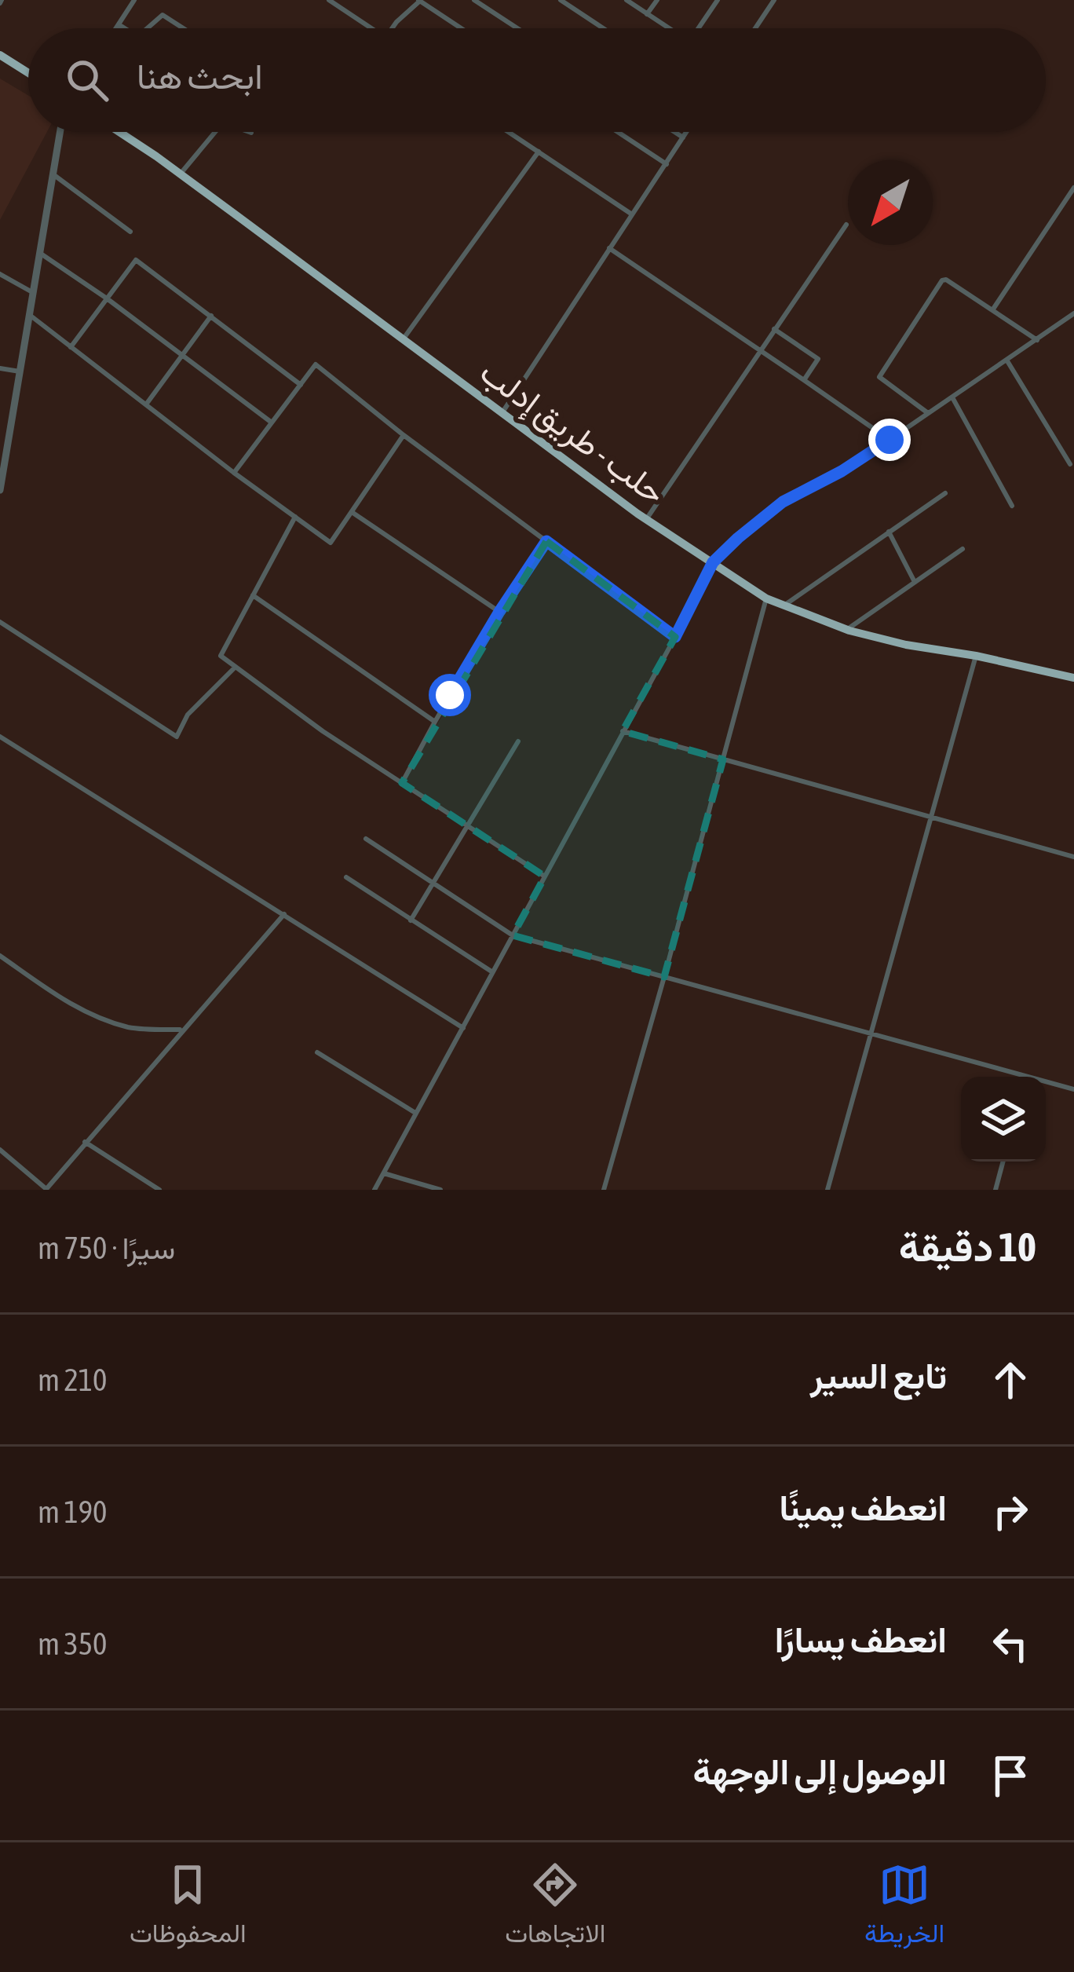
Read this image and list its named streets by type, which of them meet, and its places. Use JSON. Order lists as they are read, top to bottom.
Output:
{
  "streets": {
    "highway": ["حلب - طريق إدلب"]
  },
  "north": "bottom left",
  "page": {
    "search": "ابحث هنا",
    "heading": ["10 دقيقة", "سيرًا · 750 m"],
    "list": [
      ["تابع السير", "210 m"],
      ["انعطف يمينًا", "190 m"],
      ["انعطف يسارًا", "350 m"],
      "الوصول إلى الوجهة"
    ],
    "nav": ["الخريطة", "الاتجاهات", "المحفوظات"]
  }
}
